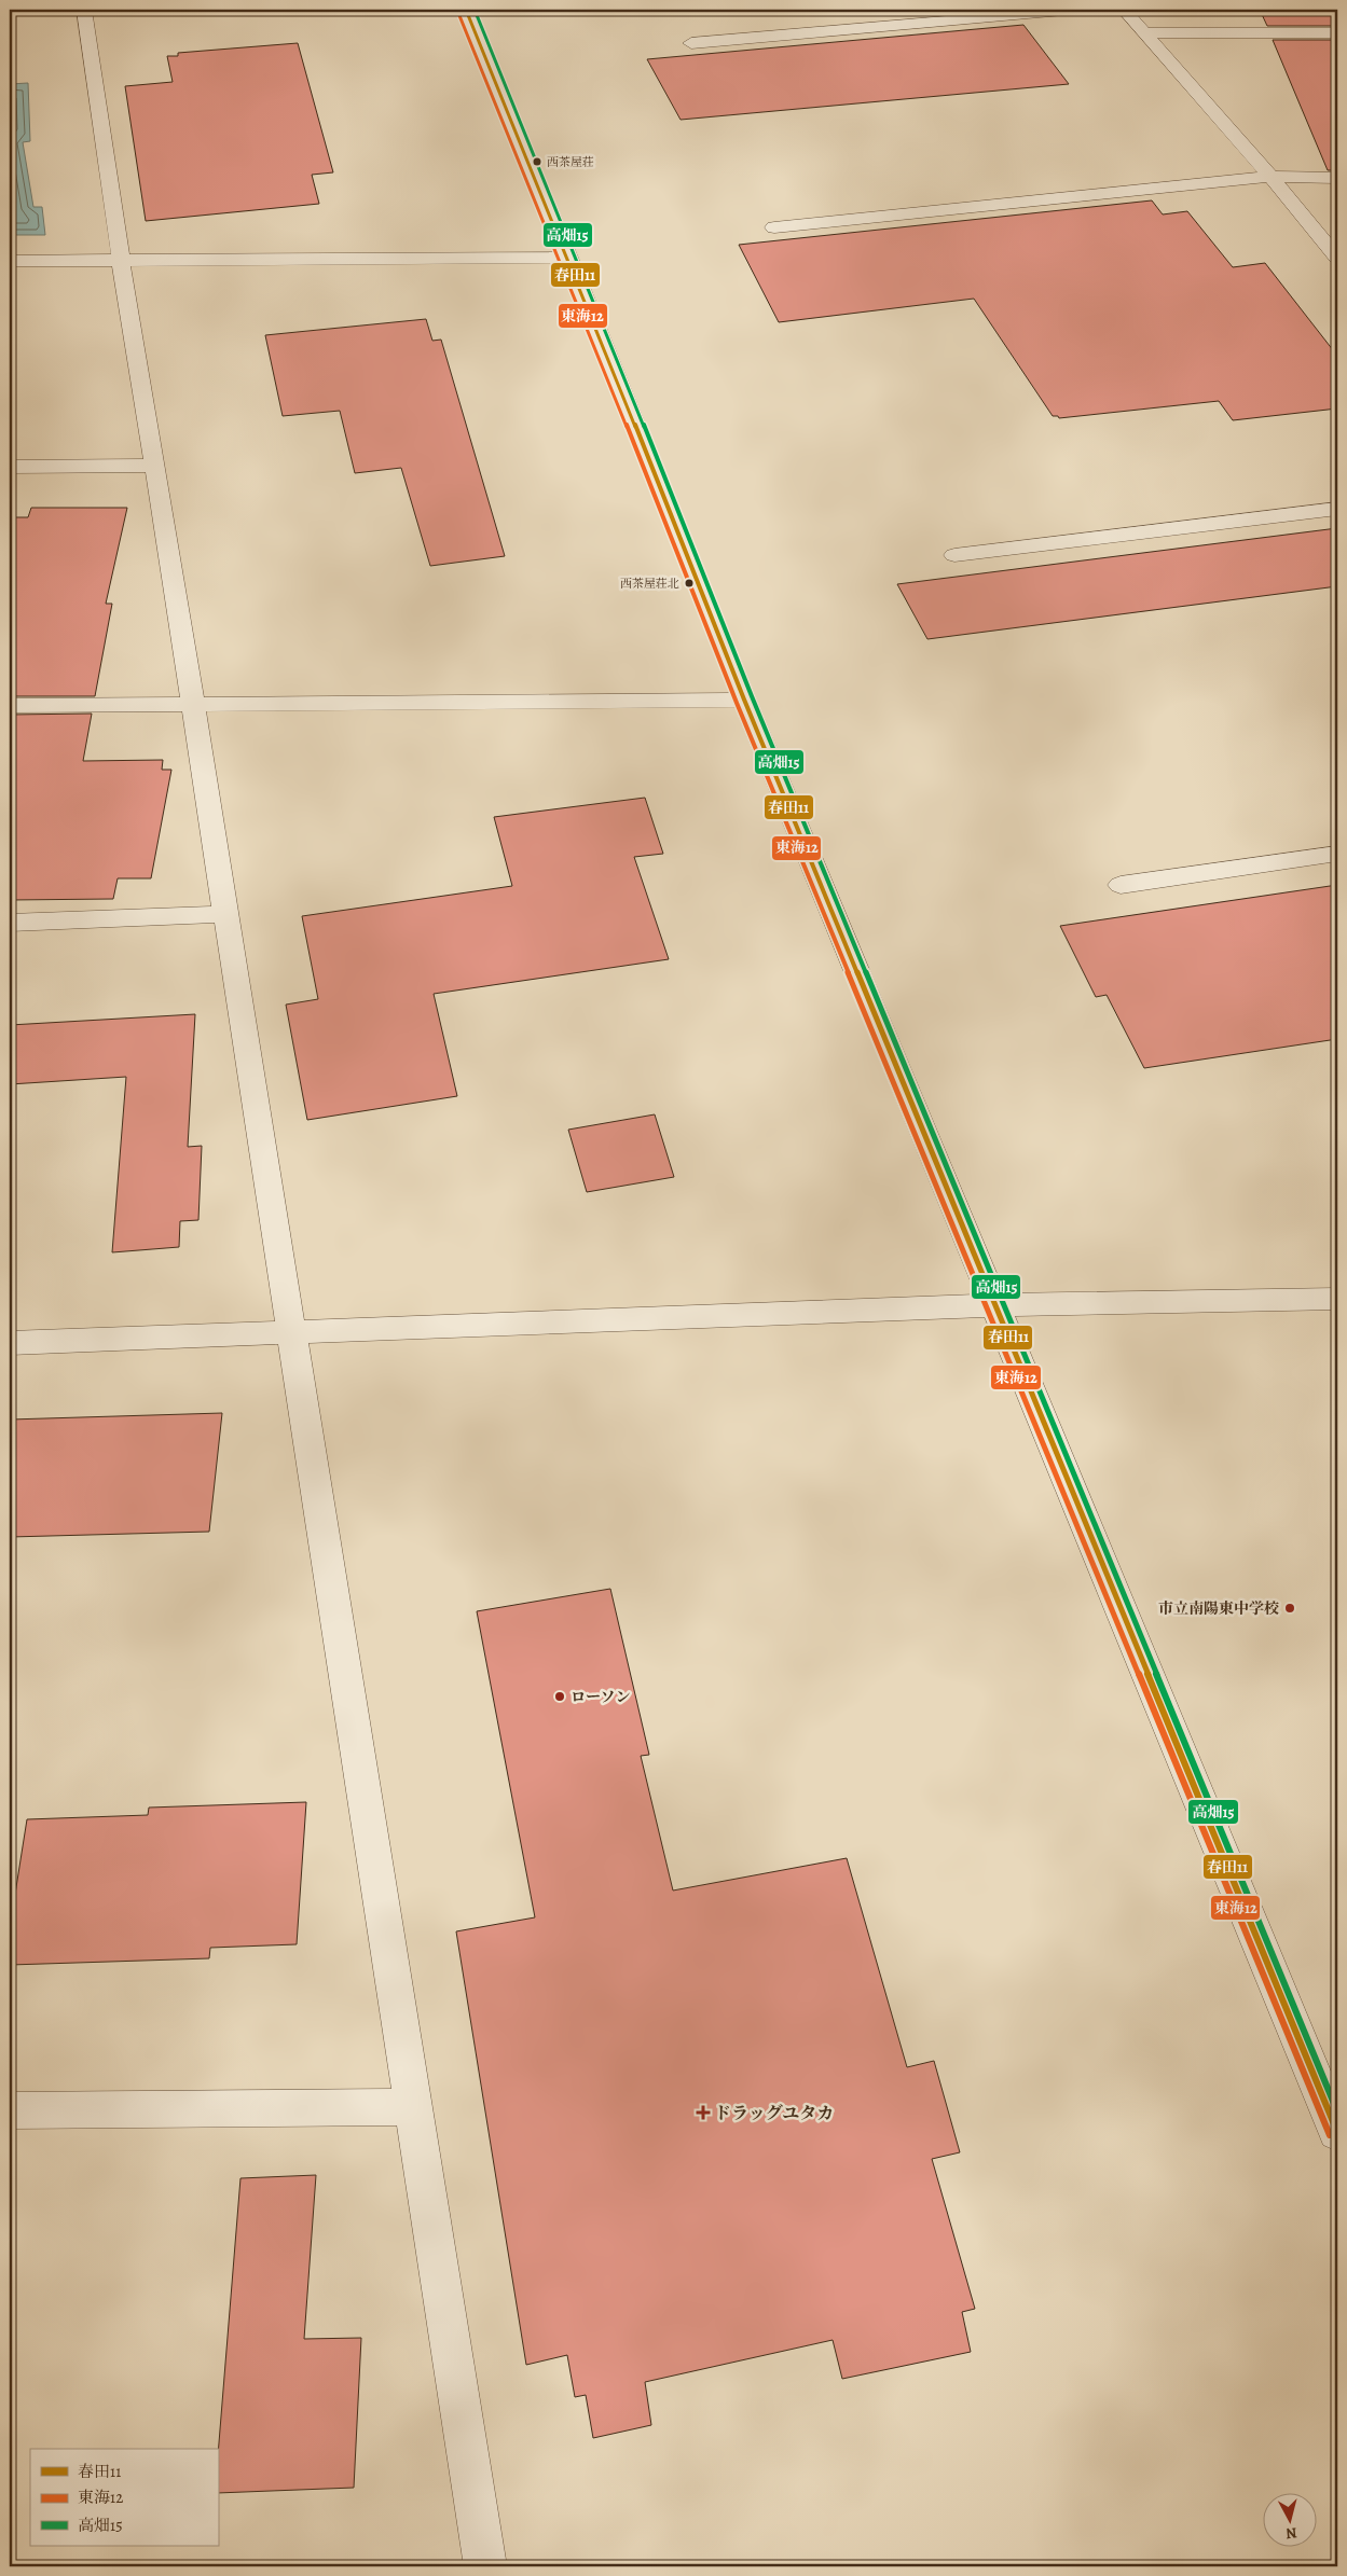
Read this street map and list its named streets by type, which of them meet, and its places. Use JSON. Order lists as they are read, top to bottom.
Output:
{
  "places": {
    "other": [
      "西茶屋荘",
      "西茶屋荘北",
      "市立南陽東中学校",
      "ローソン"
    ],
    "health": ["ドラッグユタカ"]
  },
  "lines": ["transit line 春田11", "transit line 高畑15", "transit line 東海12"],
  "legend": ["春田11", "東海12", "高畑15"],
  "north": "bottom"
}
